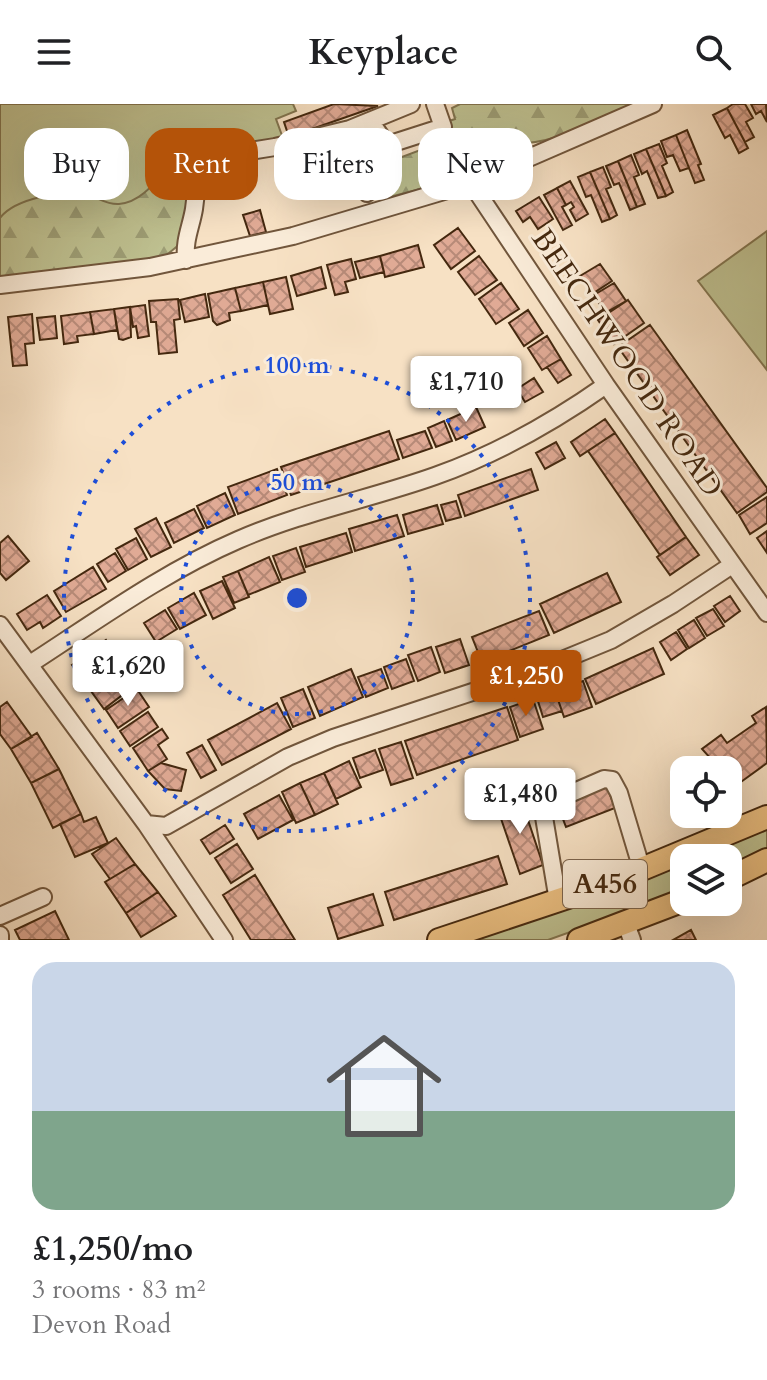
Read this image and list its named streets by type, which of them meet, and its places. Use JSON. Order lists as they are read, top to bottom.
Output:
{
  "streets": {
    "highway": ["A456"],
    "street": ["BEECHWOOD ROAD"]
  },
  "page": {
    "header": "Keyplace",
    "chip": [
      "Buy",
      "Rent",
      "Filters",
      "New"
    ],
    "price": [
      "£1,710",
      "£1,620",
      "£1,250",
      "£1,480"
    ],
    "list": [
      {
        "name": "£1,250/mo",
        "note": "3 rooms · 83 m² · Devon Road"
      }
    ]
  },
  "rings": ["100 m", "50 m"]
}
